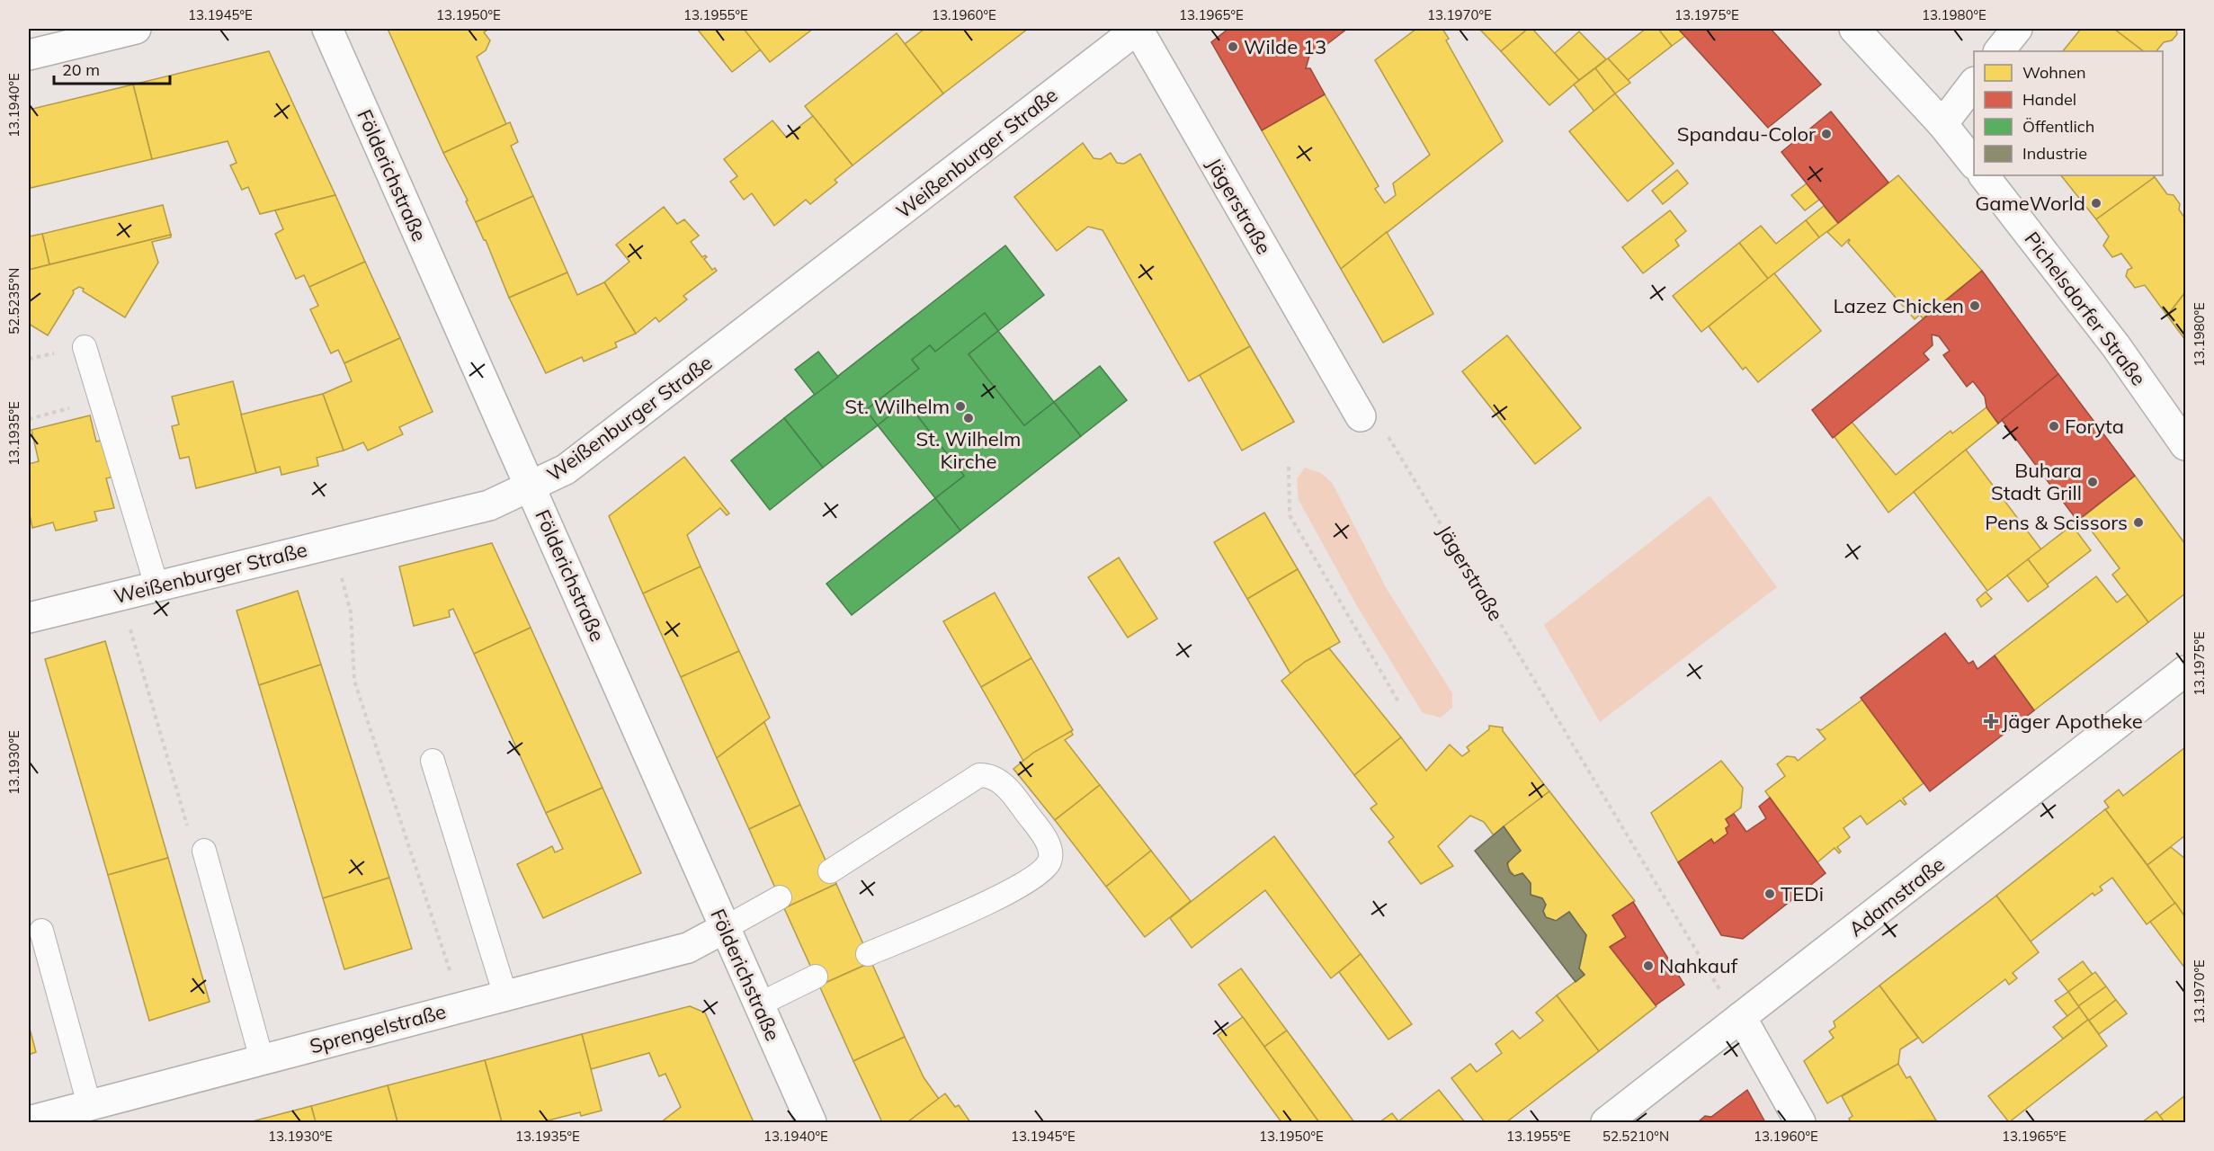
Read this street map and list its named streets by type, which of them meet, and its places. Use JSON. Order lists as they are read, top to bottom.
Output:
{
  "streets": {
    "street": [
      "Weißenburger Straße",
      "Földerichstraße",
      "Jägerstraße",
      "Pichelsdorfer Straße",
      "Adamstraße",
      "Sprengelstraße"
    ]
  },
  "crossings": [
    ["Weißenburger Straße", "Földerichstraße"],
    ["Weißenburger Straße", "Jägerstraße"],
    ["Földerichstraße", "Sprengelstraße"],
    ["Jägerstraße", "Adamstraße"]
  ],
  "places": {
    "other": [
      "Wilde 13",
      "Spandau-Color",
      "GameWorld",
      "Lazez Chicken",
      "St. Wilhelm",
      "St. Wilhelm Kirche",
      "Foryta",
      "Buhara Stadt Grill",
      "Pens & Scissors",
      "TEDi",
      "Nahkauf"
    ],
    "health": ["Jäger Apotheke"]
  },
  "legend": [
    "Wohnen",
    "Handel",
    "Öffentlich",
    "Industrie"
  ],
  "scale_bar": "20 m",
  "coordinates": [
    "13.1945°E",
    "13.1950°E",
    "13.1955°E",
    "13.1960°E",
    "13.1965°E",
    "13.1970°E",
    "13.1975°E",
    "13.1980°E",
    "13.1940°E",
    "52.5235°N",
    "13.1935°E",
    "13.1930°E",
    "52.5210°N"
  ]
}
